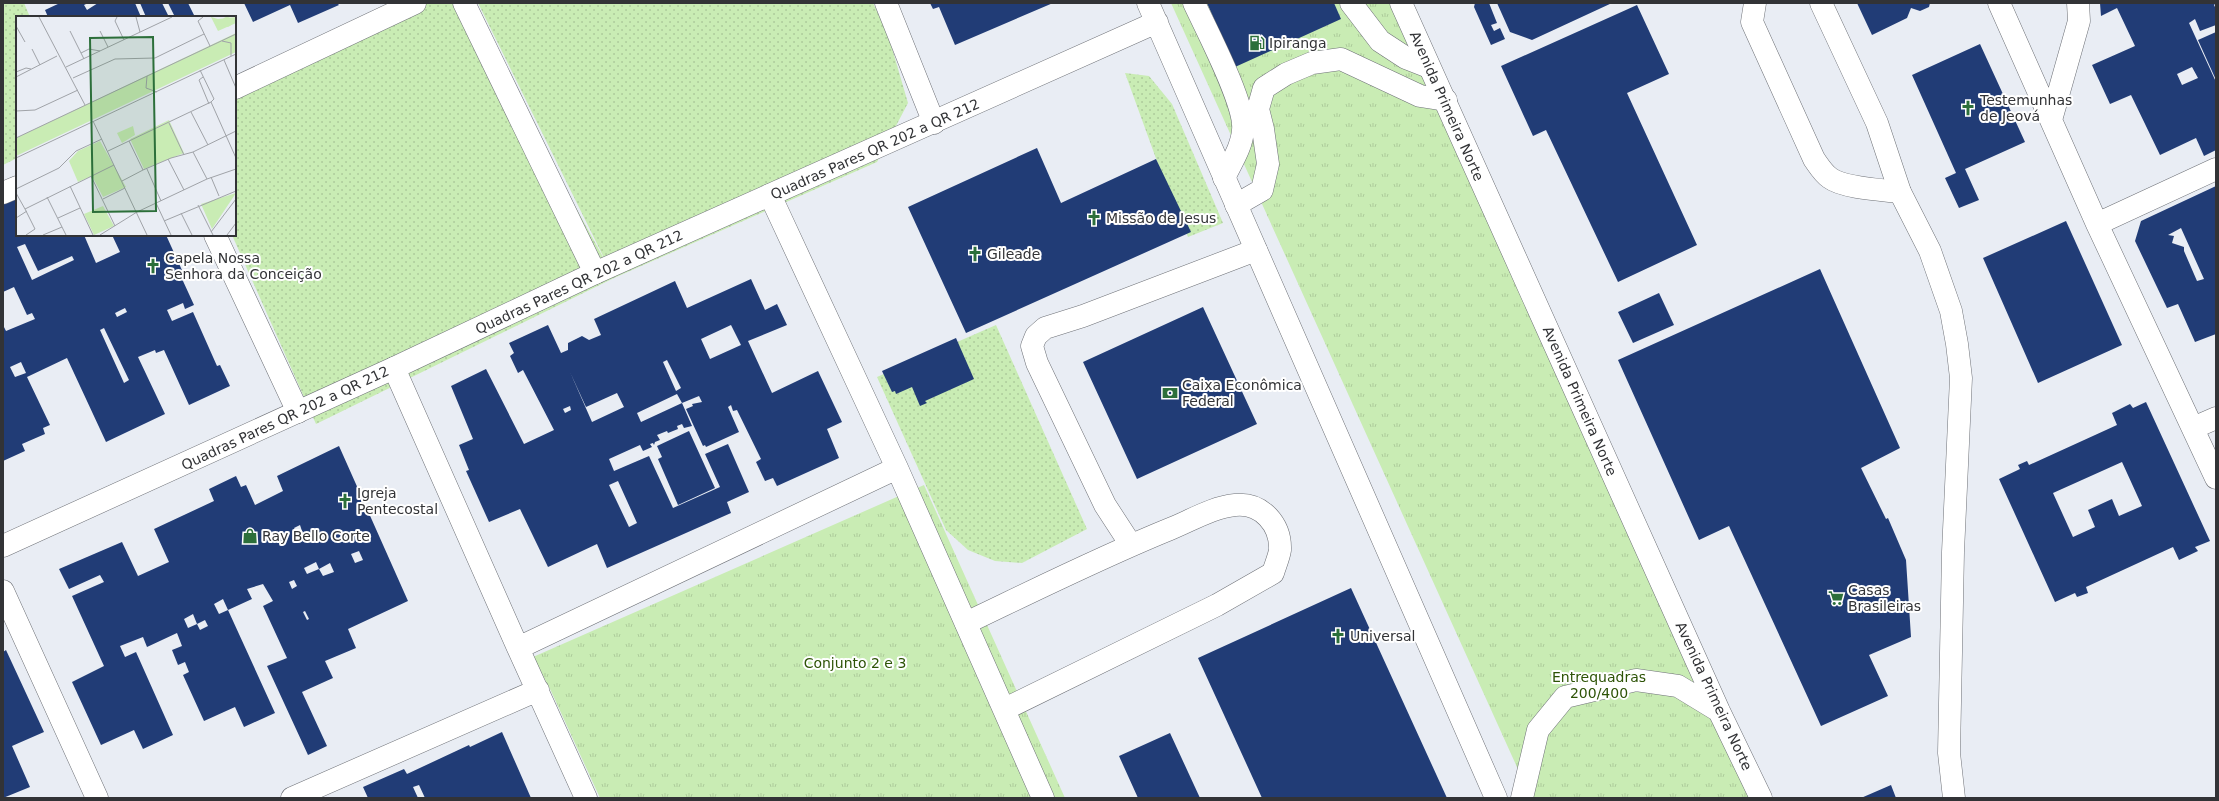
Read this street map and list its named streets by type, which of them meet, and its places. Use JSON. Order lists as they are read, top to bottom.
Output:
{
  "streets": {
    "street": ["Avenida Primeira Norte", "Quadras Pares QR 202 a QR 212"]
  },
  "parks": ["Conjunto 2 e 3", "Entrequadras 200/400"],
  "places": {
    "fuel station": ["Ipiranga"],
    "church": [
      "Testemunhas de Jeová",
      "Missão de Jesus",
      "Gileade",
      "Capela Nossa Senhora da Conceição",
      "Igreja Pentecostal",
      "Universal"
    ],
    "bank": ["Caixa Econômica Federal"],
    "shop": ["Ray Bello Corte"],
    "supermarket": ["Casas Brasileiras"]
  }
}
